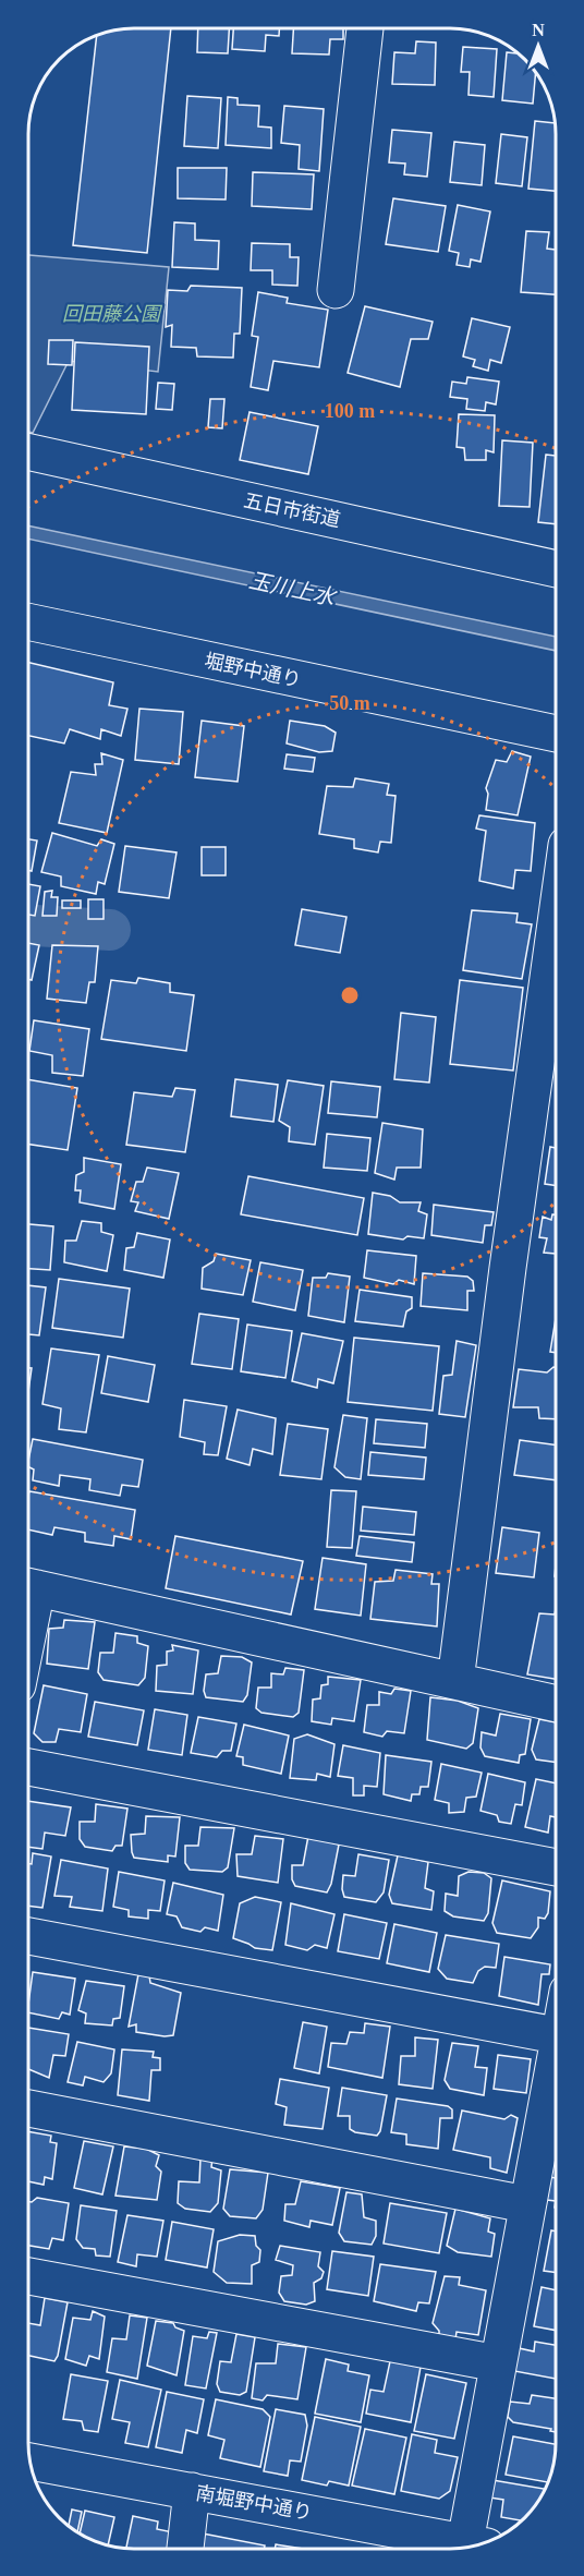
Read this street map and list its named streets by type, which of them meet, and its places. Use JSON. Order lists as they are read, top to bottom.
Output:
{
  "streets": {
    "street": ["五日市街道", "堀野中通り", "南堀野中通り"]
  },
  "water": ["玉川上水"],
  "parks": ["回田藤公園"],
  "north": "top",
  "rings": ["100 m", "50 m"]
}
